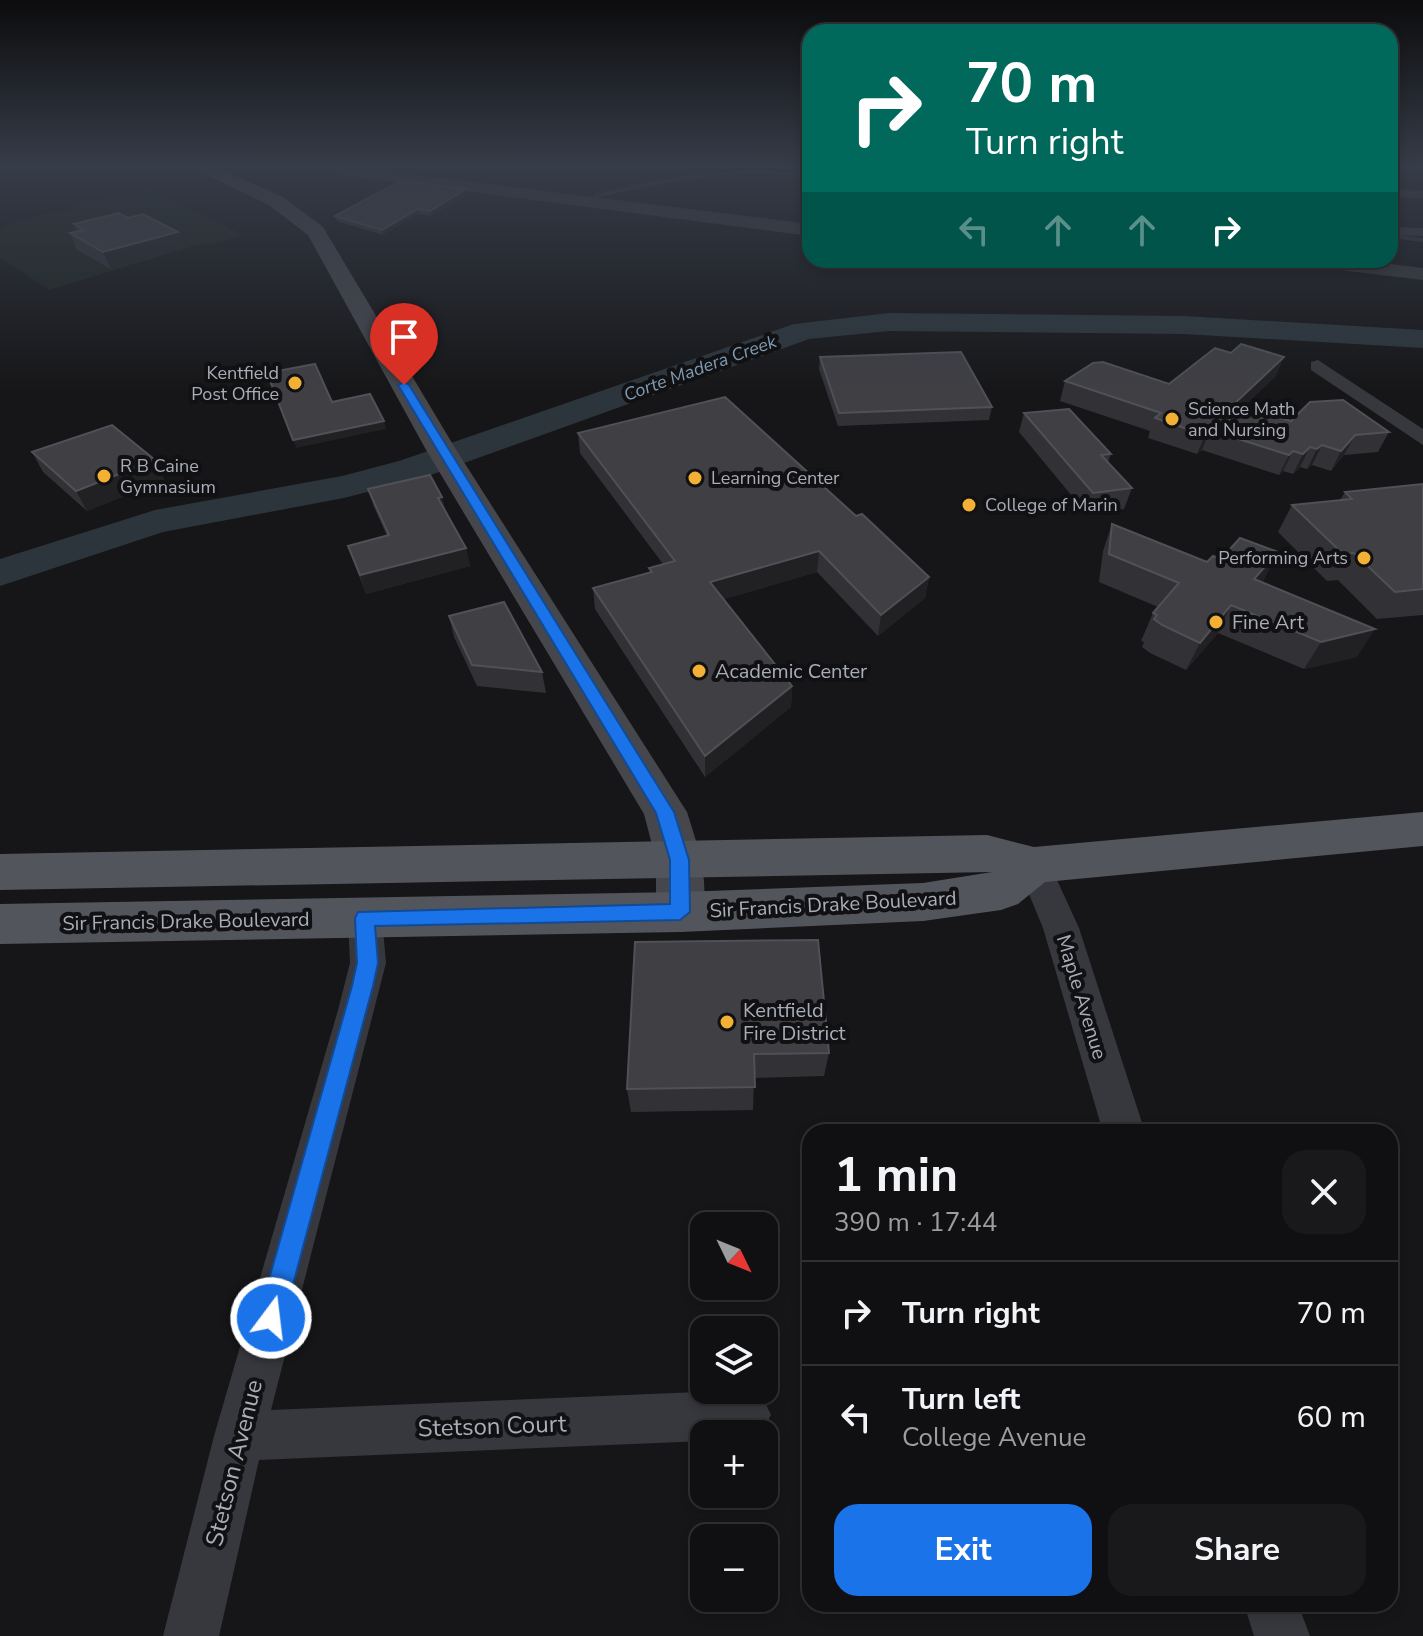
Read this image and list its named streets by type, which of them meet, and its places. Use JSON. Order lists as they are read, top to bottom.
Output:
{
  "streets": {
    "main road": ["Sir Francis Drake Boulevard"],
    "street": ["Maple Avenue", "Stetson Court", "Stetson Avenue"]
  },
  "crossings": [
    ["Sir Francis Drake Boulevard", "Maple Avenue"],
    ["Sir Francis Drake Boulevard", "Stetson Avenue"],
    ["Stetson Court", "Stetson Avenue"]
  ],
  "water": ["Corte Madera Creek"],
  "places": [
    "Kentfield Post Office",
    "Science Math and Nursing",
    "R B Caine Gymnasium",
    "Learning Center",
    "College of Marin",
    "Performing Arts",
    "Fine Art",
    "Academic Center",
    "Kentfield Fire District"
  ],
  "north": "bottom right",
  "page": {
    "turn": ["70 m", "Turn right"],
    "heading": ["1 min", "390 m · 17:44"],
    "map_buttons": ["+", "−"],
    "list": [
      {
        "name": "Turn right",
        "value": "70 m"
      },
      {
        "name": "Turn left",
        "note": "College Avenue",
        "value": "60 m"
      }
    ],
    "buttons": ["Exit", "Share"]
  }
}
